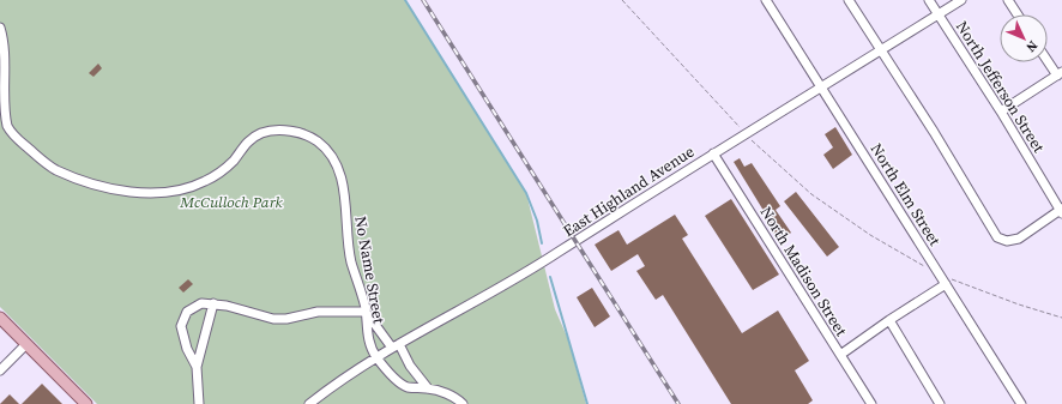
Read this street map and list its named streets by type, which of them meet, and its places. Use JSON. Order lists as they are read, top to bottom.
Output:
{
  "streets": {
    "street": [
      "North Jefferson Street",
      "East Highland Avenue",
      "North Elm Street",
      "No Name Street",
      "North Madison Street"
    ]
  },
  "crossings": [
    ["North Jefferson Street", "East Highland Avenue"],
    ["East Highland Avenue", "North Elm Street"],
    ["East Highland Avenue", "No Name Street"],
    ["East Highland Avenue", "North Madison Street"]
  ],
  "parks": ["McCulloch Park"],
  "north": "bottom right"
}
